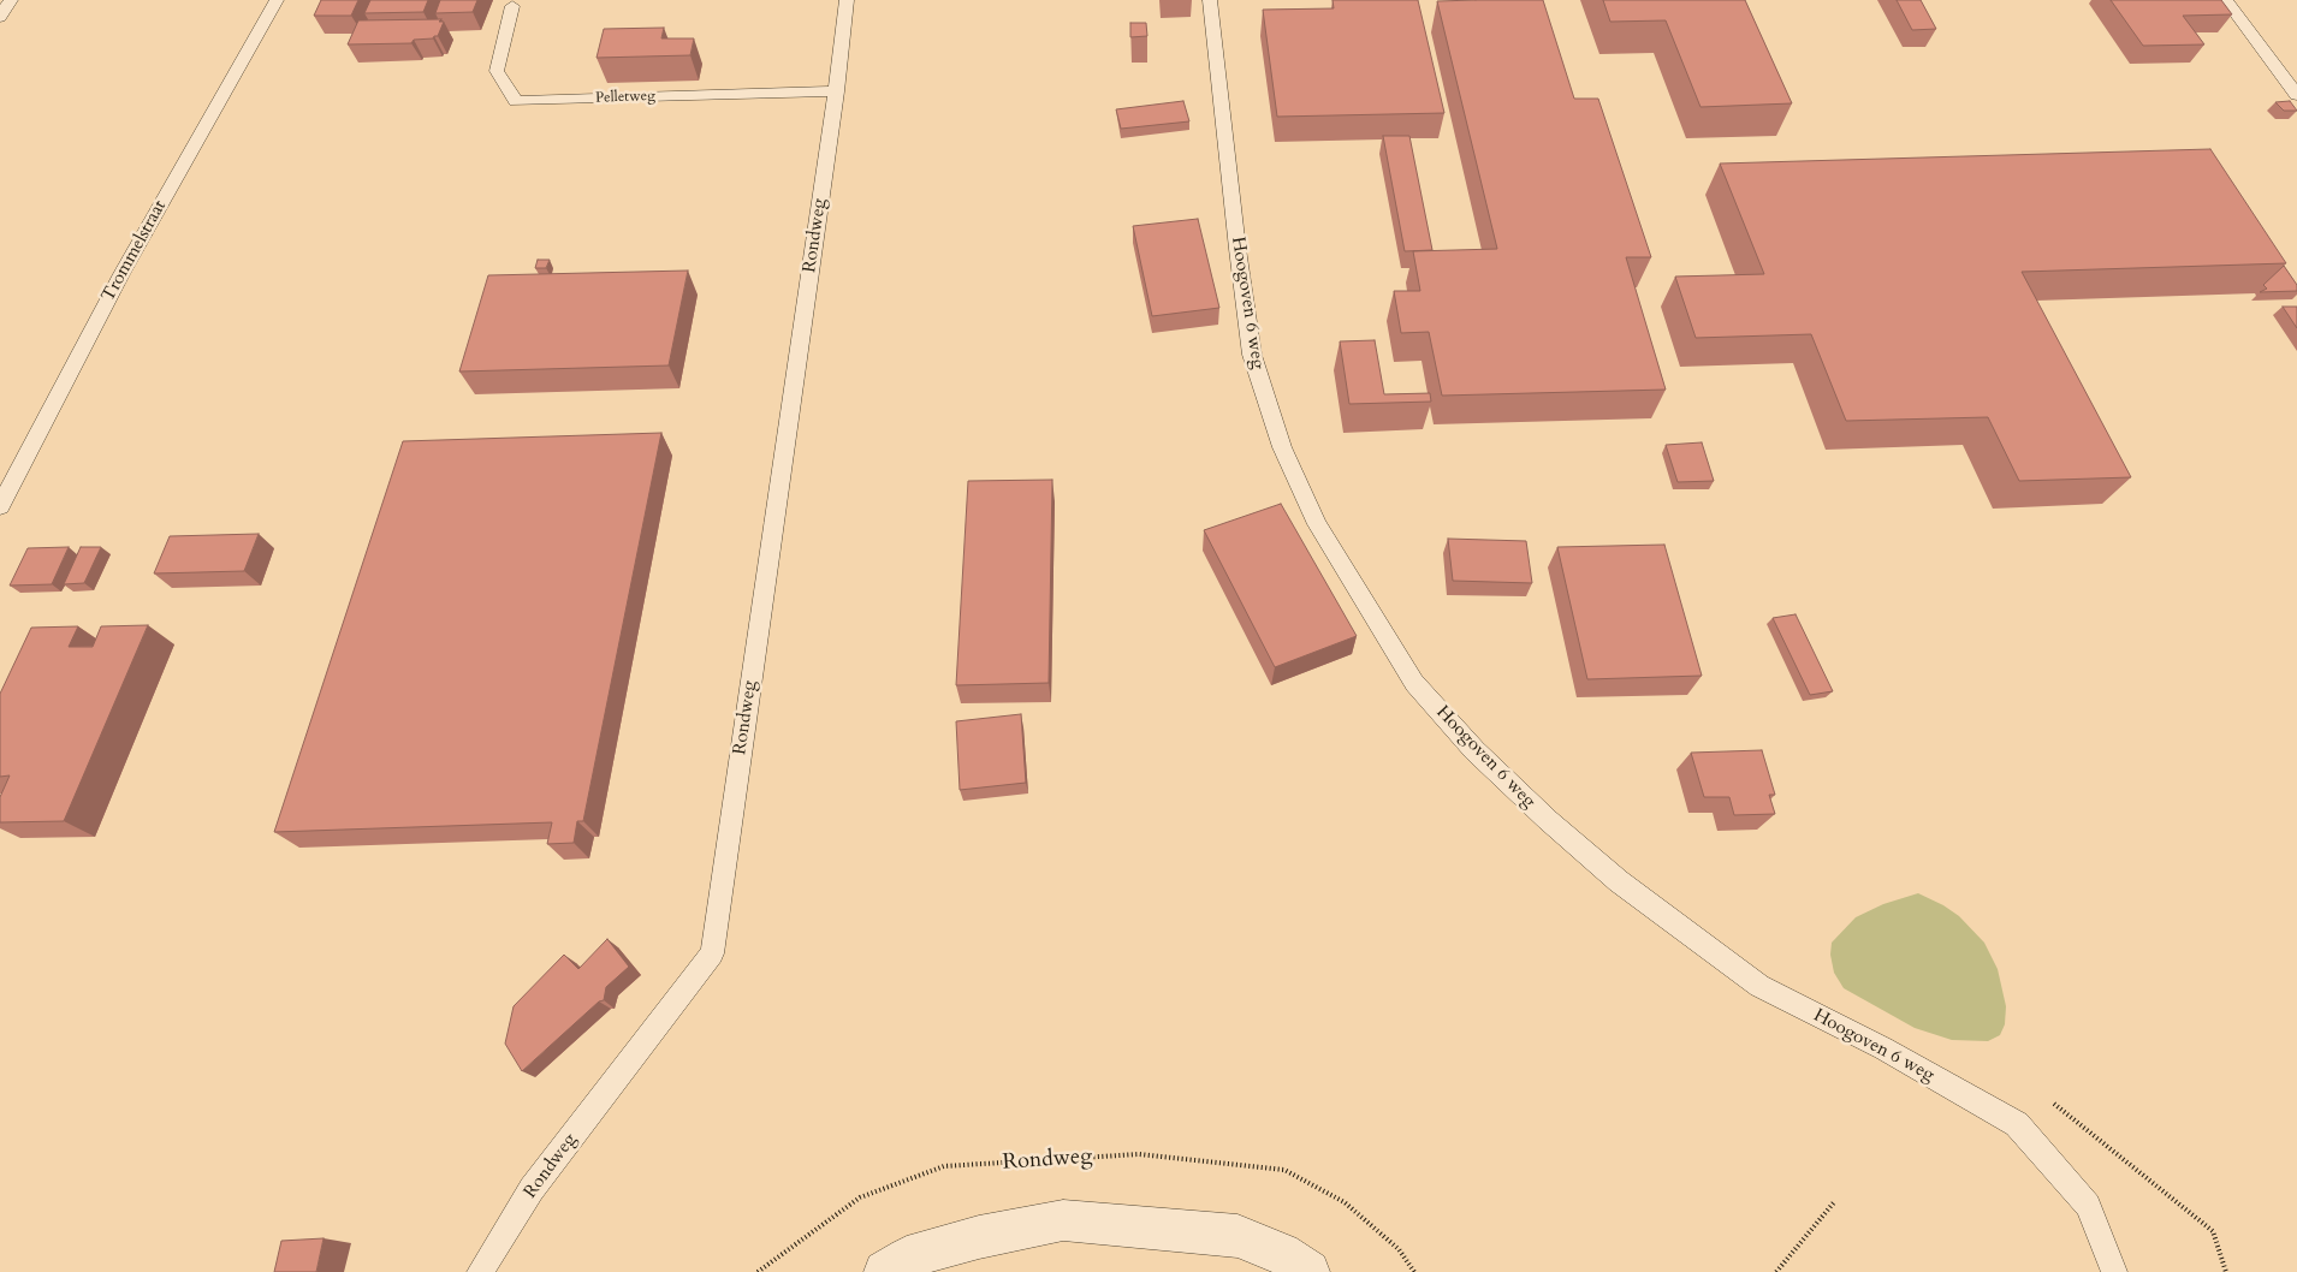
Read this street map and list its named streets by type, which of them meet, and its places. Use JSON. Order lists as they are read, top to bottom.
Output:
{
  "streets": {
    "lane": [
      "Pelletweg",
      "Rondweg",
      "Trommelstraat",
      "Hoogoven 6 weg"
    ]
  },
  "crossings": [
    ["Pelletweg", "Rondweg"]
  ]
}
